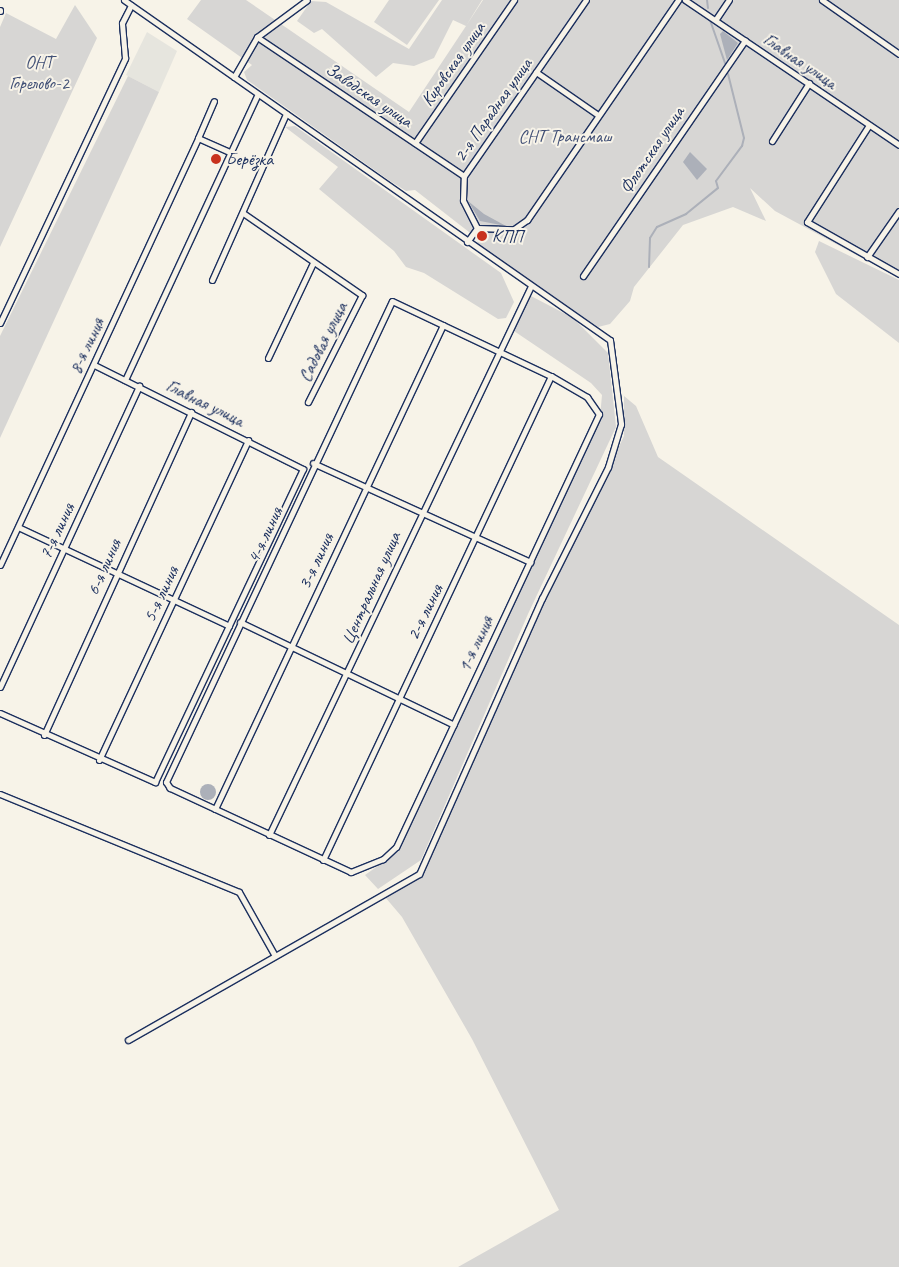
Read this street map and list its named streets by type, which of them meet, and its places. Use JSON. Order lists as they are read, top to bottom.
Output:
{
  "streets": {
    "street": [
      "Главная улица",
      "Кировская улица",
      "Заводская улица",
      "2-я Парадная улица",
      "Флотская улица",
      "Садовая улица",
      "8-я линия",
      "7-я линия",
      "4-я линия",
      "3-я линия",
      "6-я линия",
      "Центральная улица",
      "5-я линия",
      "2-я линия",
      "1-я линия"
    ]
  },
  "crossings": [
    ["Главная улица", "Флотская улица"],
    ["Главная улица", "8-я линия"],
    ["Главная улица", "7-я линия"],
    ["Главная улица", "6-я линия"],
    ["Главная улица", "5-я линия"],
    ["Кировская улица", "Заводская улица"],
    ["Заводская улица", "2-я Парадная улица"],
    ["4-я линия", "3-я линия"],
    ["2-я линия", "1-я линия"]
  ],
  "parks": ["ОНТ Горелово-2", "СНТ Трансмаш"],
  "places": ["Берёзка", "КПП"]
}
